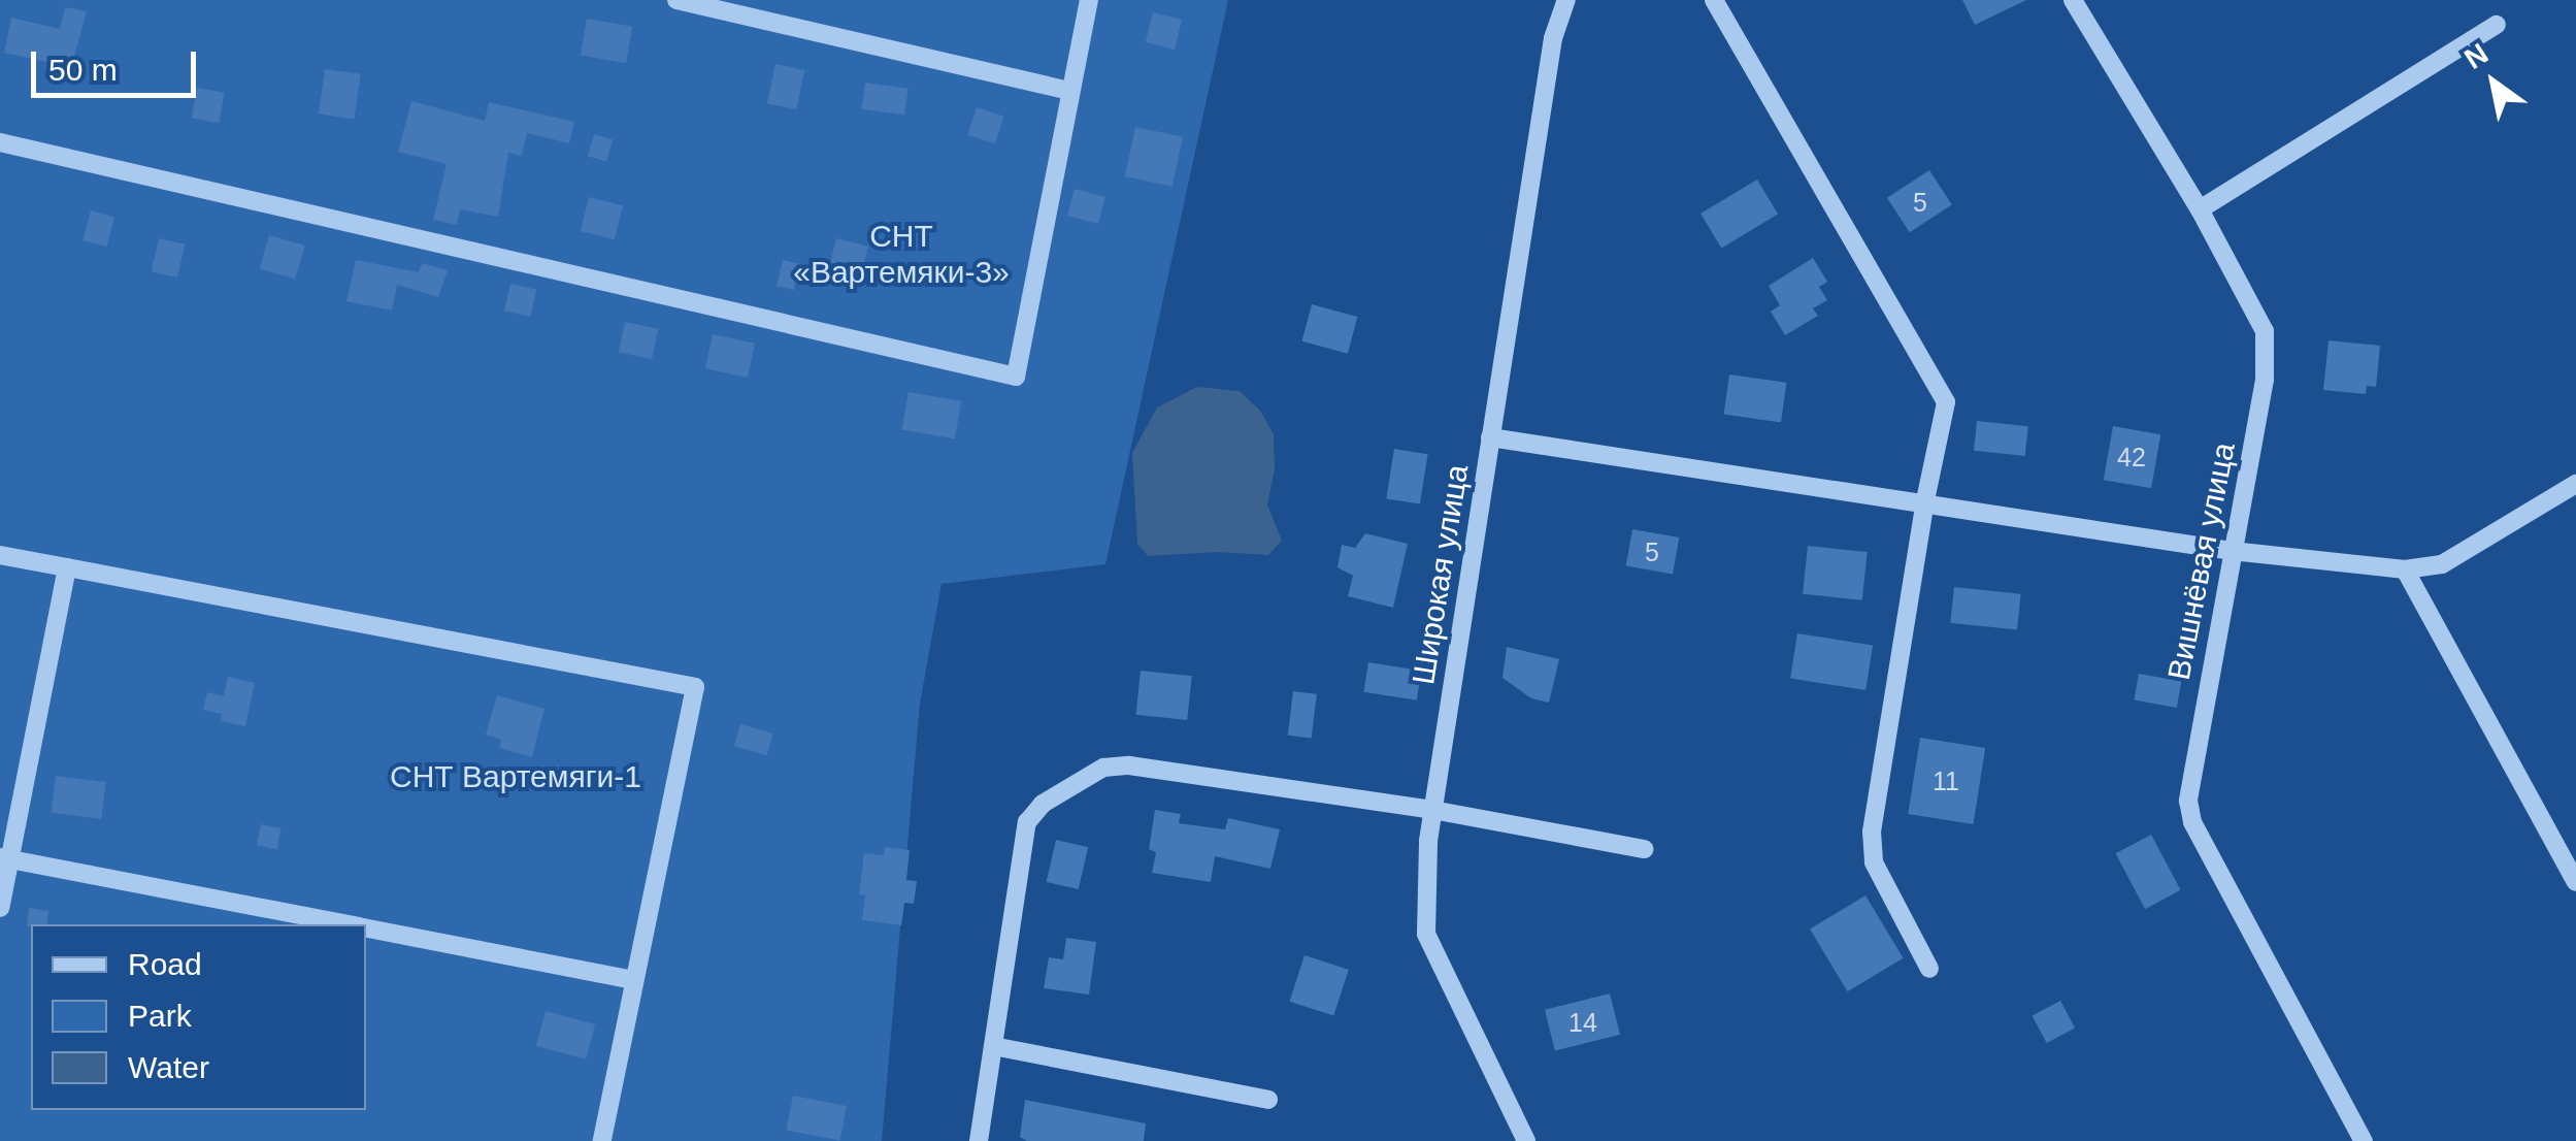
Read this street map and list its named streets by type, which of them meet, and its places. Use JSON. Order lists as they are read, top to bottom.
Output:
{
  "streets": {
    "street": ["Вишнёвая улица", "Широкая улица"]
  },
  "parks": ["СНТ «Вартемяки-3»", "СНТ Вартемяги-1"],
  "house_numbers": [
    "5",
    "42",
    "5",
    "11",
    "14"
  ],
  "legend": ["Road", "Park", "Water"],
  "scale_bar": "50 m",
  "north": "top left"
}
